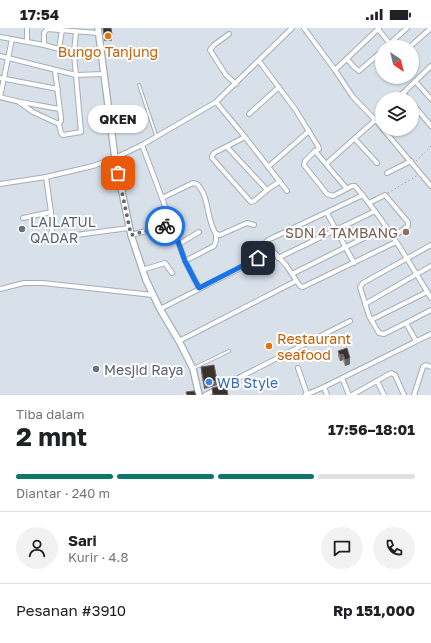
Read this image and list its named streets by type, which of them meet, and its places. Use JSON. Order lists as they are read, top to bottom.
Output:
{
  "places": [
    "Bungo Tanjung",
    "QKEN",
    "LAILATUL QADAR",
    "SDN 4 TAMBANG",
    "Restaurant seafood",
    "Mesjid Raya",
    "WB Style"
  ],
  "north": "bottom right",
  "page": {
    "status": "17:54",
    "bubble": "QKEN",
    "heading": ["2 mnt", "Tiba dalam", "17:56–18:01"],
    "panel": [
      "Sari",
      "Kurir · 4.8",
      "Pesanan #3910",
      "Rp 151,000"
    ],
    "bar": "Diantar · 240 m"
  }
}
